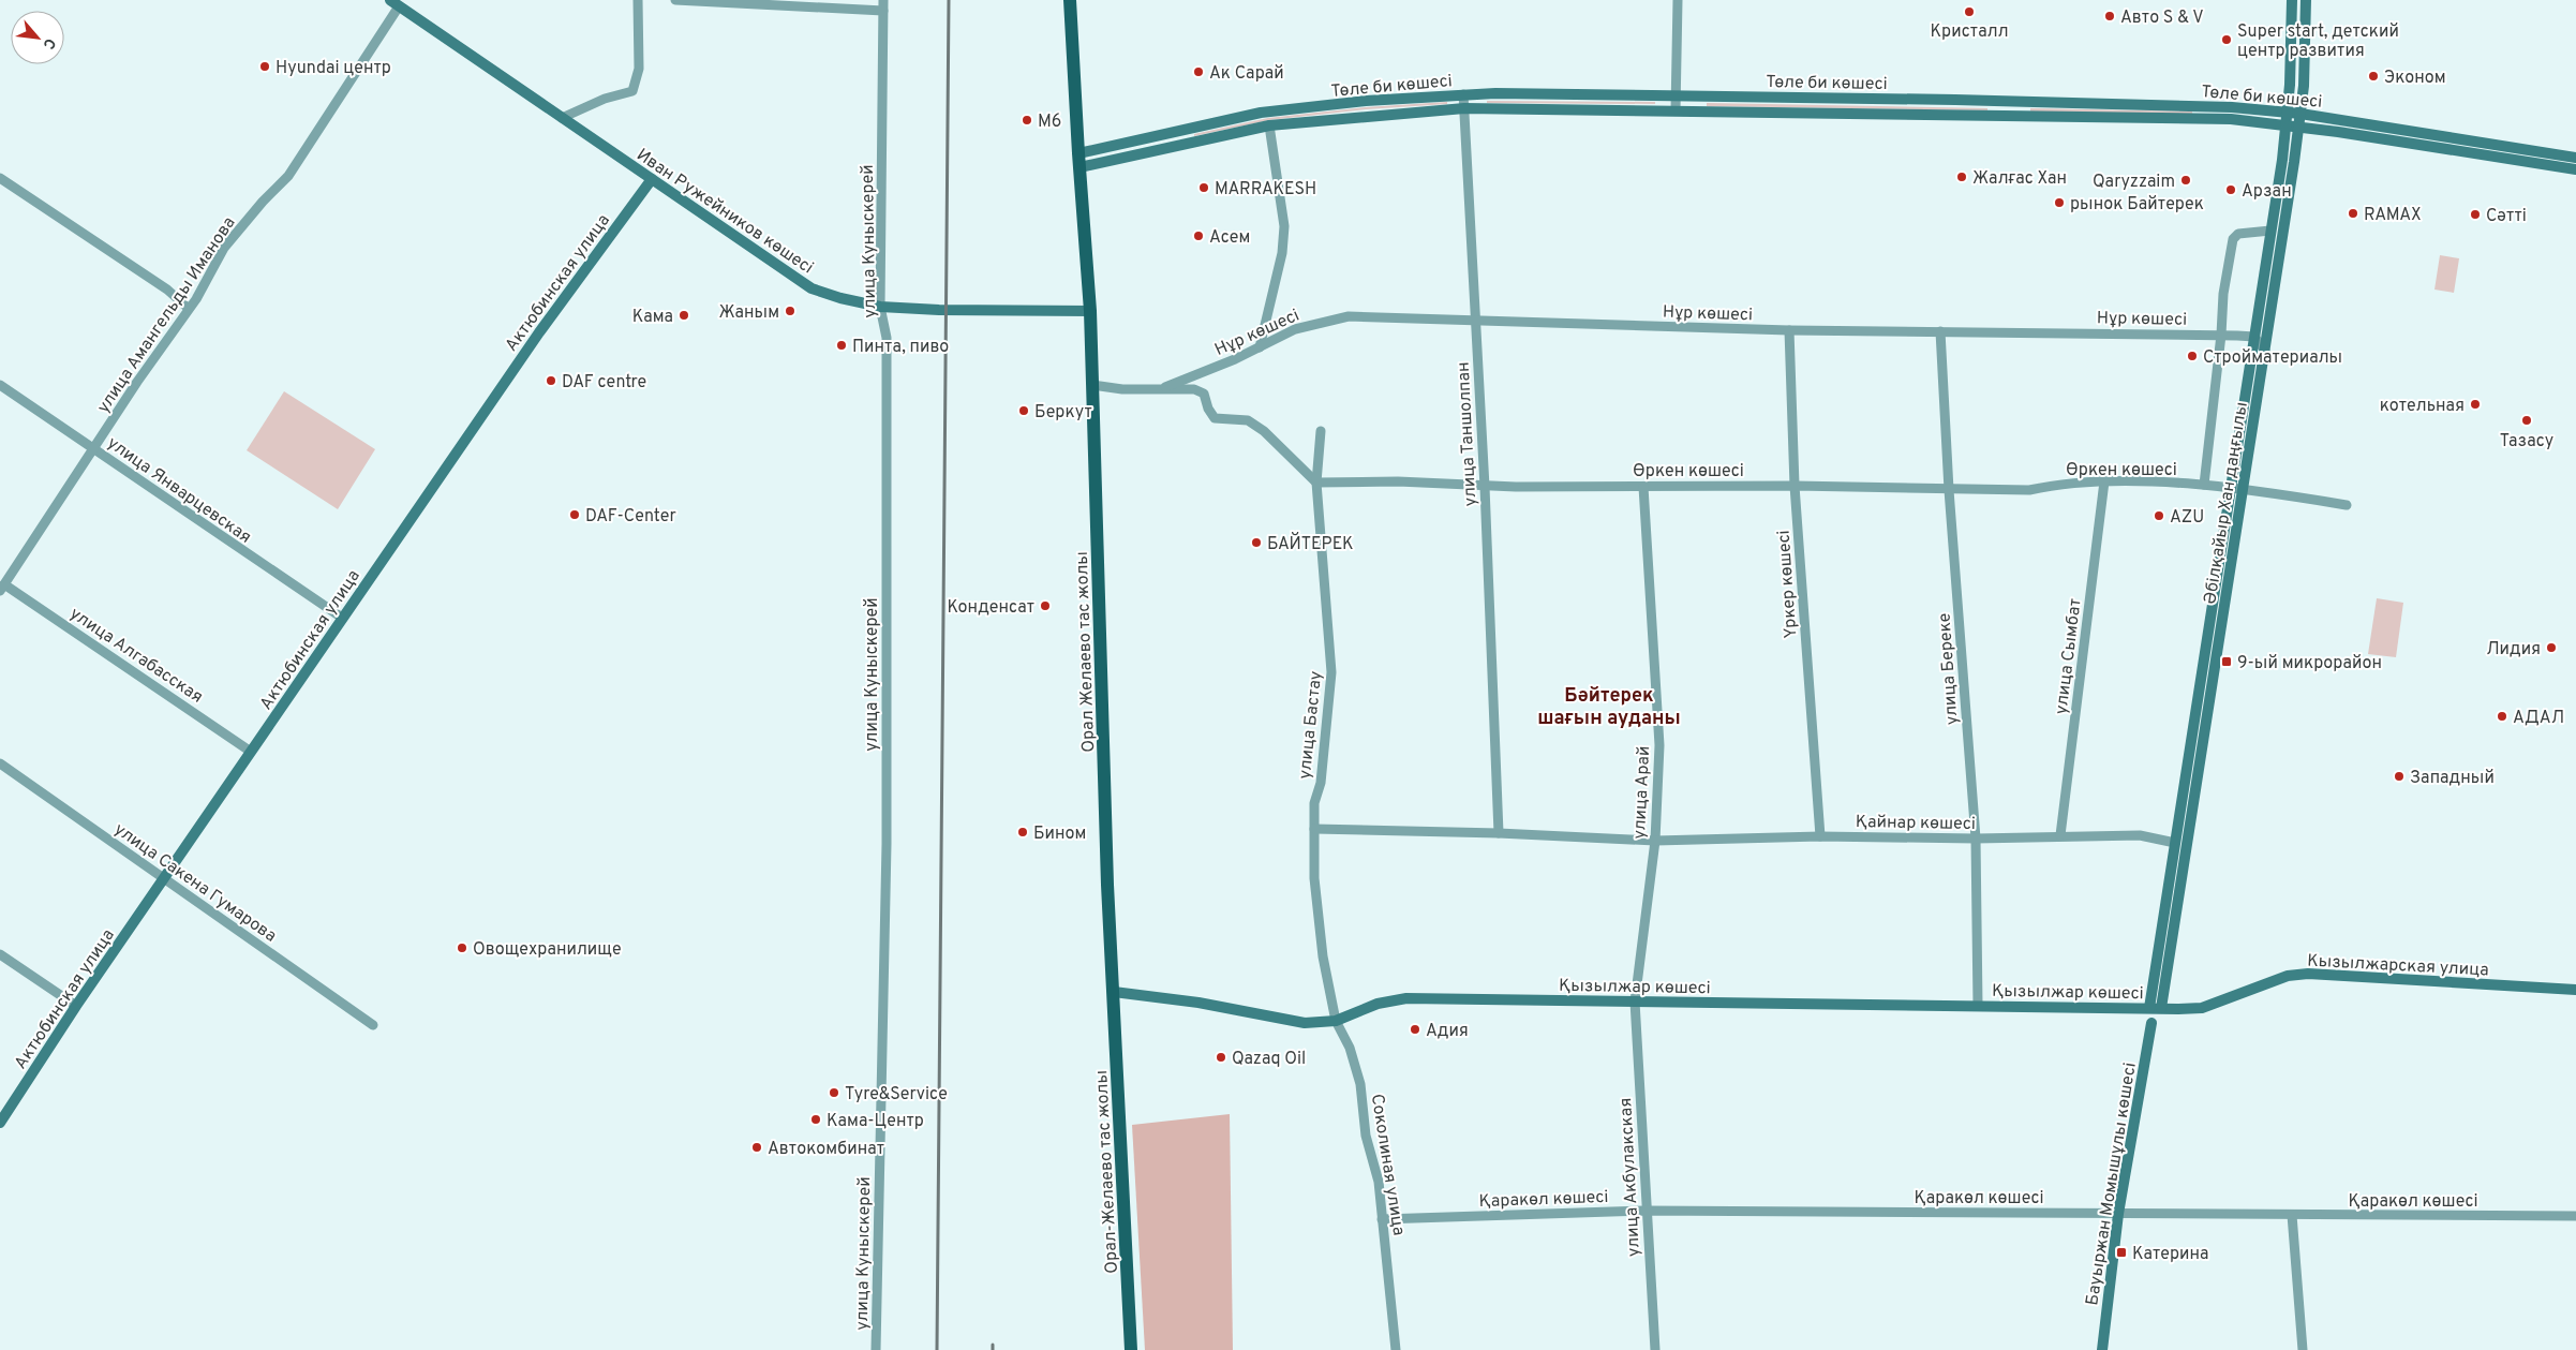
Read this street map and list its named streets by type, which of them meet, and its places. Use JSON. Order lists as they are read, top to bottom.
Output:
{
  "streets": {
    "main road": ["Орал Желаево тас жолы", "Орал-Желаево тас жолы"],
    "street": [
      "Төле би көшесі",
      "Иван Ружейников көшесі",
      "улица Куныскерей",
      "Актюбинская улица",
      "Нұр көшесі",
      "улица Амангельды Иманова",
      "улица Таншолпан",
      "Өркен көшесі",
      "улица Январцевская",
      "Әбілқайыр Хан даңғылы",
      "Үркер көшесі",
      "улица Алгабасская",
      "улица Сымбат",
      "улица Береке",
      "улица Бастау",
      "улица Арай",
      "Қайнар көшесі",
      "улица Сакена Гумарова",
      "Кызылжарская улица",
      "Қызылжар көшесі",
      "Соколиная улица",
      "улица Акбулакская",
      "Бауыржан Момышұлы көшесі",
      "Қаракөл көшесі"
    ]
  },
  "crossings": [
    ["Төле би көшесі", "улица Таншолпан"],
    ["Төле би көшесі", "Әбілқайыр Хан даңғылы"],
    ["Иван Ружейников көшесі", "улица Куныскерей"],
    ["Иван Ружейников көшесі", "Актюбинская улица"],
    ["Иван Ружейников көшесі", "улица Амангельды Иманова"],
    ["Иван Ружейников көшесі", "Орал Желаево тас жолы"],
    ["Актюбинская улица", "улица Январцевская"],
    ["Актюбинская улица", "улица Алгабасская"],
    ["Актюбинская улица", "улица Сакена Гумарова"],
    ["Нұр көшесі", "улица Таншолпан"],
    ["Нұр көшесі", "Әбілқайыр Хан даңғылы"],
    ["Нұр көшесі", "Үркер көшесі"],
    ["Нұр көшесі", "улица Береке"],
    ["улица Амангельды Иманова", "улица Январцевская"],
    ["улица Амангельды Иманова", "улица Алгабасская"],
    ["улица Таншолпан", "Өркен көшесі"],
    ["улица Таншолпан", "Қайнар көшесі"],
    ["Өркен көшесі", "Әбілқайыр Хан даңғылы"],
    ["Өркен көшесі", "Үркер көшесі"],
    ["Өркен көшесі", "улица Сымбат"],
    ["Өркен көшесі", "улица Береке"],
    ["Өркен көшесі", "улица Бастау"],
    ["Өркен көшесі", "улица Арай"],
    ["Әбілқайыр Хан даңғылы", "Қайнар көшесі"],
    ["Әбілқайыр Хан даңғылы", "Кызылжарская улица"],
    ["Әбілқайыр Хан даңғылы", "Қызылжар көшесі"],
    ["Әбілқайыр Хан даңғылы", "Бауыржан Момышұлы көшесі"],
    ["Үркер көшесі", "Қайнар көшесі"],
    ["Орал Желаево тас жолы", "Қызылжар көшесі"],
    ["Орал Желаево тас жолы", "Орал-Желаево тас жолы"],
    ["улица Сымбат", "Қайнар көшесі"],
    ["улица Береке", "Қайнар көшесі"],
    ["улица Береке", "Қызылжар көшесі"],
    ["улица Бастау", "Қайнар көшесі"],
    ["улица Бастау", "Қызылжар көшесі"],
    ["улица Бастау", "Соколиная улица"],
    ["улица Арай", "Қайнар көшесі"],
    ["улица Арай", "Қызылжар көшесі"],
    ["улица Арай", "улица Акбулакская"],
    ["Кызылжарская улица", "Қызылжар көшесі"],
    ["Кызылжарская улица", "Бауыржан Момышұлы көшесі"],
    ["Қызылжар көшесі", "Соколиная улица"],
    ["Қызылжар көшесі", "Орал-Желаево тас жолы"],
    ["Қызылжар көшесі", "улица Акбулакская"],
    ["Қызылжар көшесі", "Бауыржан Момышұлы көшесі"],
    ["Соколиная улица", "Қаракөл көшесі"],
    ["улица Акбулакская", "Қаракөл көшесі"],
    ["Бауыржан Момышұлы көшесі", "Қаракөл көшесі"]
  ],
  "districts": ["Бәйтерек шағын ауданы"],
  "places": {
    "other": [
      "Кристалл",
      "Авто S & V",
      "Super start, детский центр развития",
      "Hyundai центр",
      "Ак Сарай",
      "Эконом",
      "М6",
      "Жалғас Хан",
      "Qaryzzaim",
      "MARRAKESH",
      "Арзан",
      "рынок Байтерек",
      "RAMAX",
      "Cәтті",
      "Асем",
      "Жаным",
      "Кама",
      "Пинта, пиво",
      "Стройматериалы",
      "DAF centre",
      "котельная",
      "Беркут",
      "Тазасу",
      "DAF-Center",
      "AZU",
      "БАЙТЕРЕК",
      "Конденсат",
      "Лидия",
      "АДАЛ",
      "Западный",
      "Бином",
      "Овощехранилище",
      "Адия",
      "Qazaq Oil",
      "Tyre&Service",
      "Кама-Центр",
      "Автокомбинат"
    ],
    "transit": ["9-ый микрорайон", "Катерина"]
  },
  "north": "bottom right"
}
